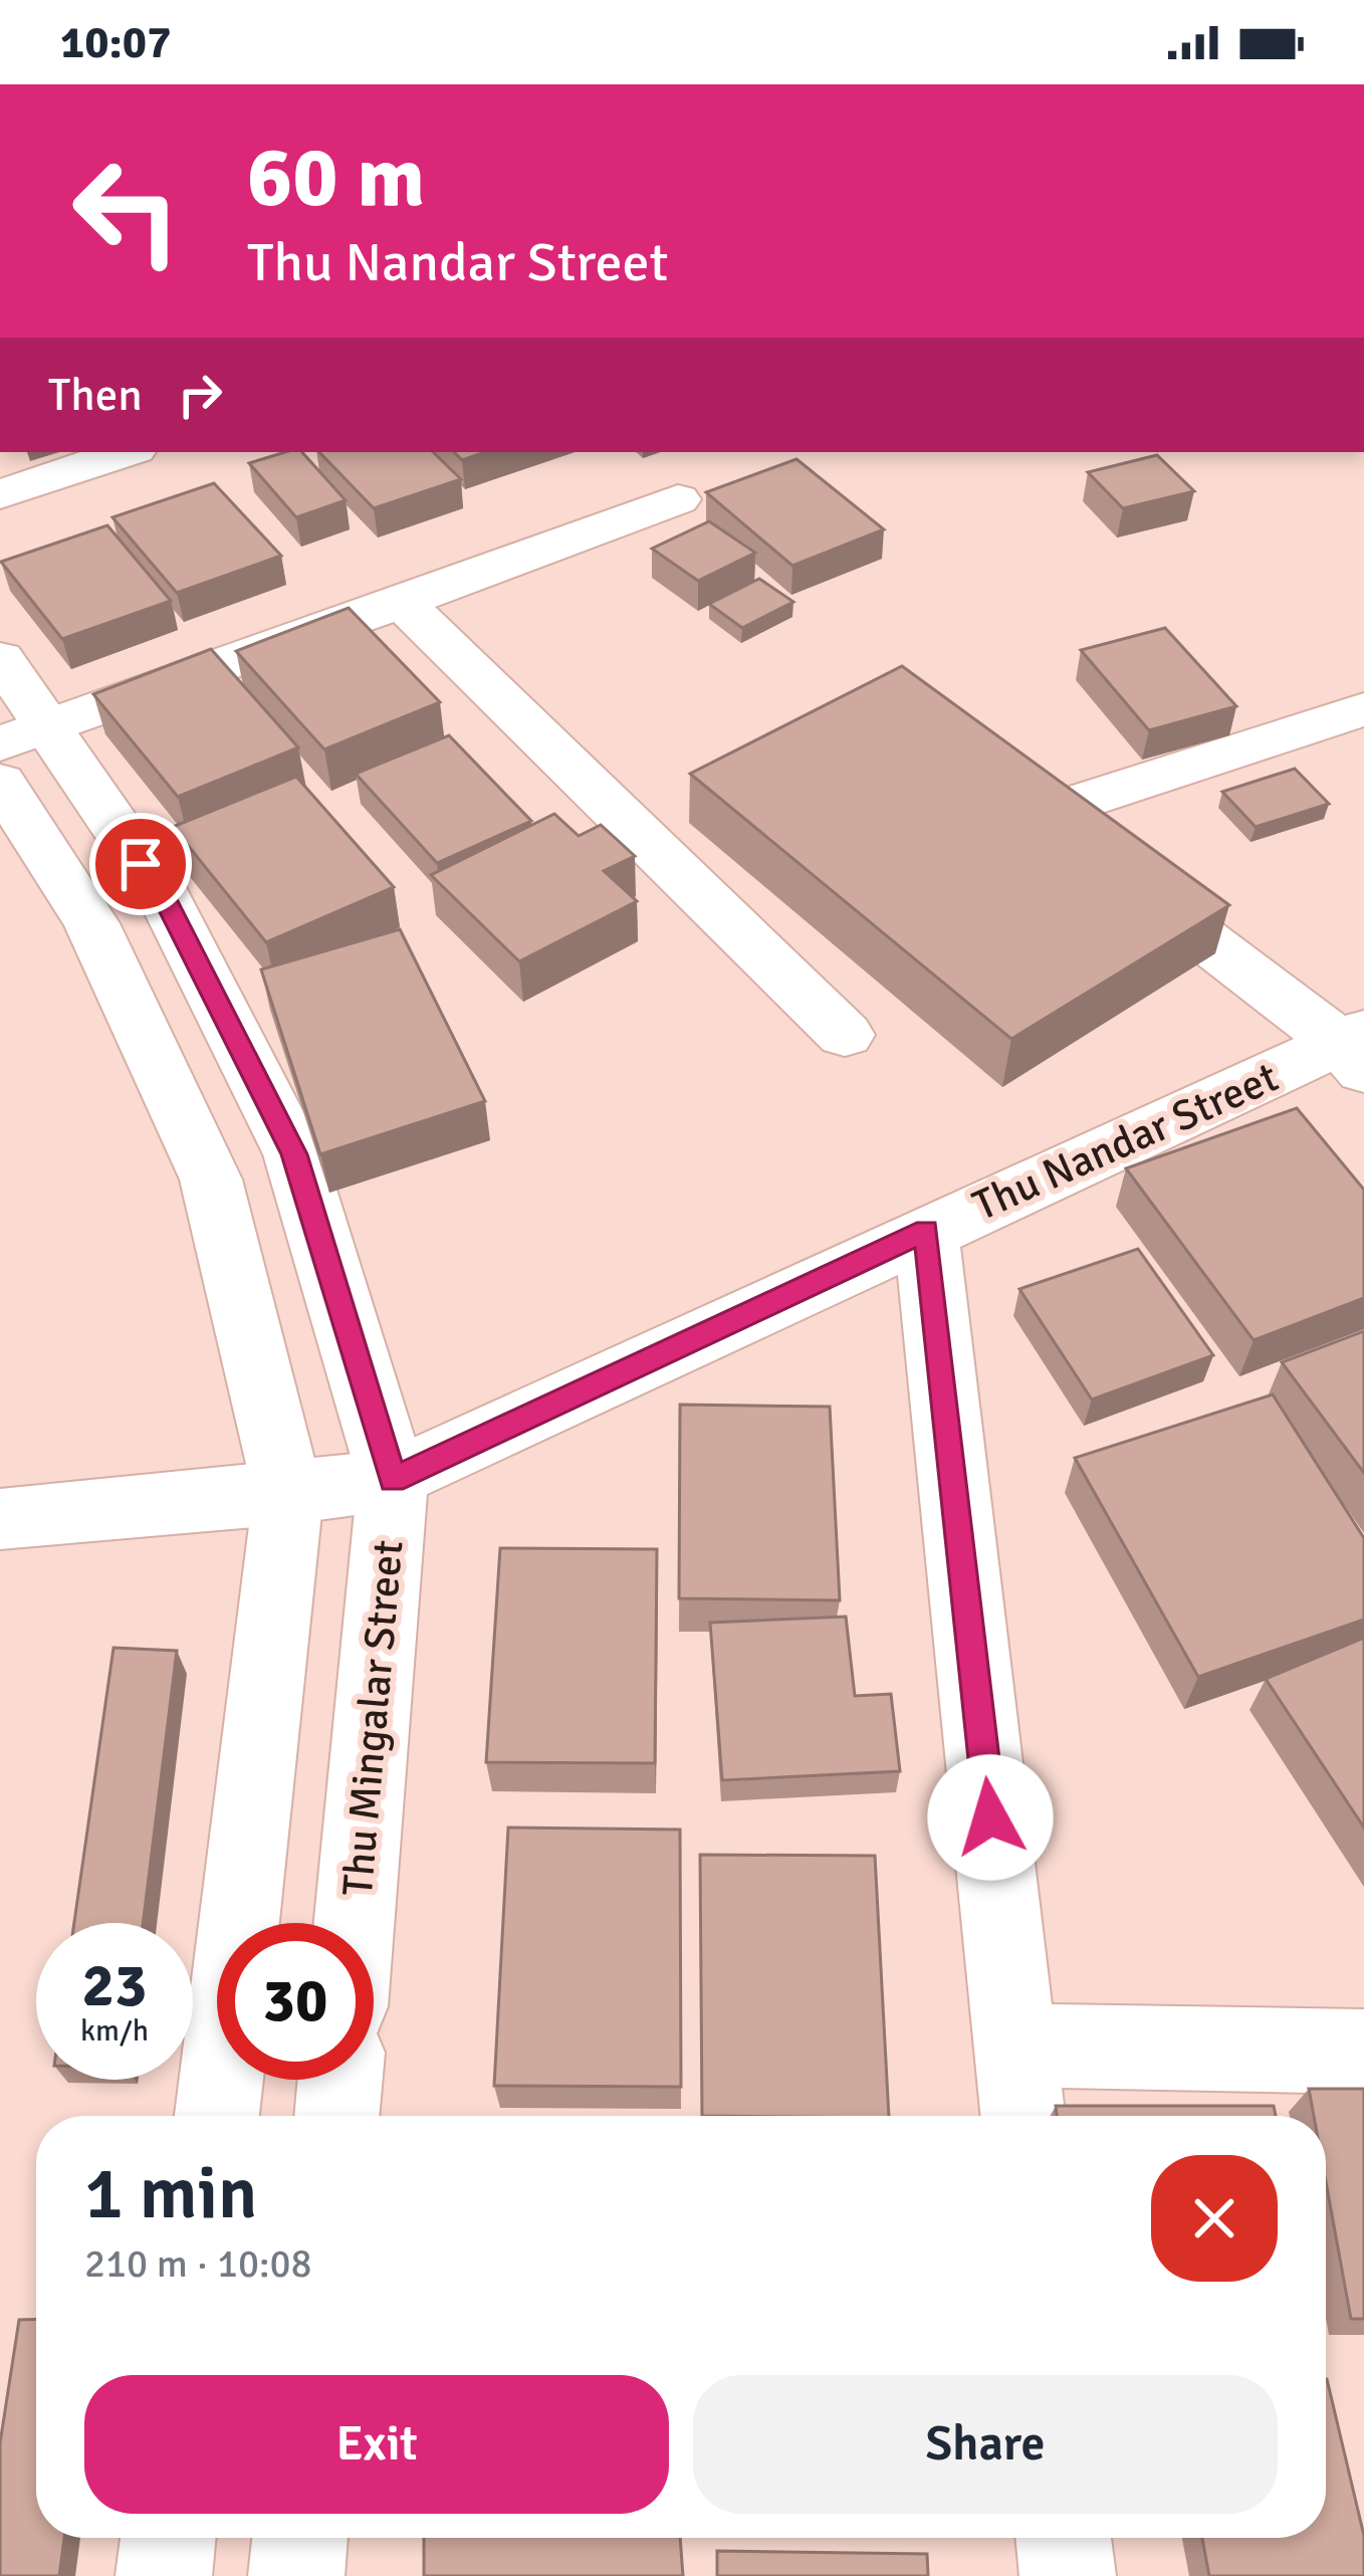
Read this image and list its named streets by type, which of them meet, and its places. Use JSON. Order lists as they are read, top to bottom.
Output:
{
  "streets": {
    "street": ["Thu Nandar Street", "Thu Mingalar Street"]
  },
  "crossings": [
    ["Thu Nandar Street", "Thu Mingalar Street"]
  ],
  "page": {
    "status": "10:07",
    "turn": ["60 m", "Thu Nandar Street"],
    "then": "Then",
    "speed": "23 km/h",
    "limit": "30",
    "heading": ["1 min", "210 m · 10:08"],
    "buttons": ["Exit", "Share"]
  }
}
